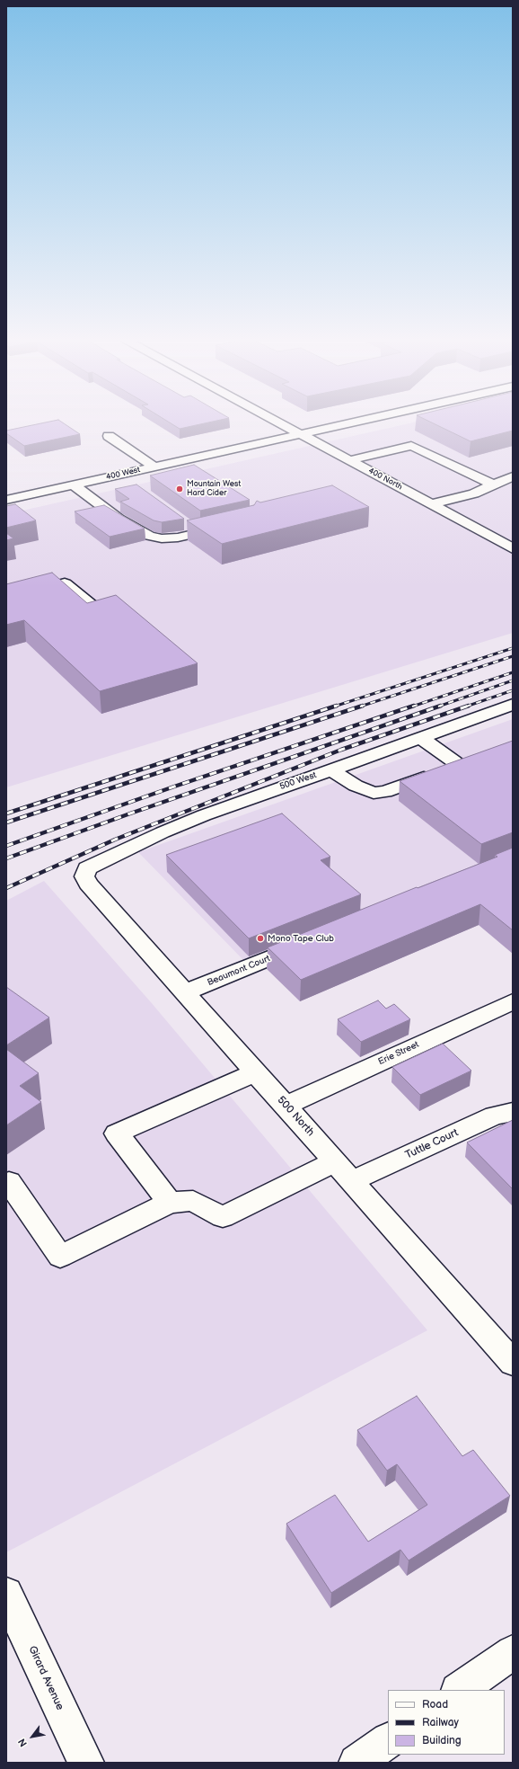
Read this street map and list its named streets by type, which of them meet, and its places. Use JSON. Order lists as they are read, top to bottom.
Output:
{
  "streets": {
    "street": [
      "400 West",
      "400 North",
      "500 West",
      "Beaumont Court",
      "Erie Street",
      "500 North",
      "Tuttle Court",
      "Girard Avenue"
    ]
  },
  "crossings": [
    ["400 West", "400 North"],
    ["500 West", "500 North"],
    ["Beaumont Court", "500 North"],
    ["Erie Street", "500 North"],
    ["500 North", "Tuttle Court"]
  ],
  "places": ["Mountain West Hard Cider", "Mono Tape Club"],
  "legend": ["Road", "Railway", "Building"],
  "north": "bottom left"
}
